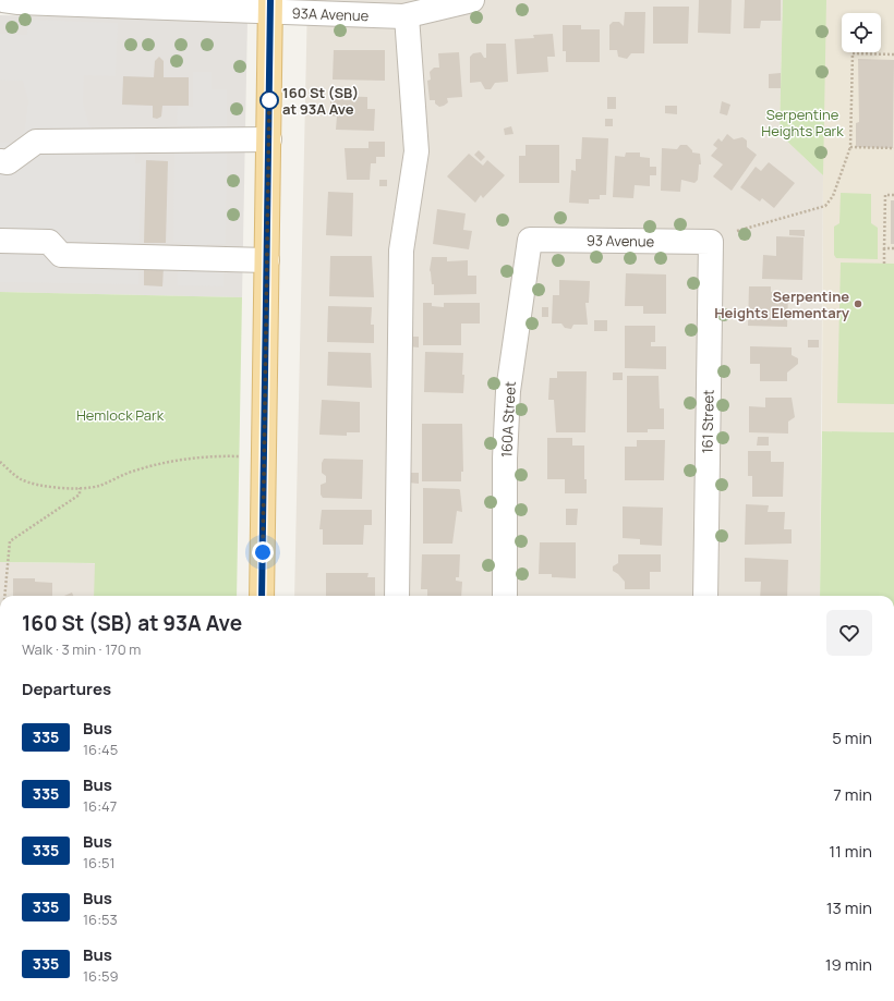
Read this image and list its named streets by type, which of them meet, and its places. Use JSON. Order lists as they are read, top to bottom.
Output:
{
  "streets": {
    "street": [
      "93A Avenue",
      "93 Avenue",
      "160A Street",
      "161 Street"
    ]
  },
  "crossings": [
    ["93 Avenue", "160A Street"],
    ["93 Avenue", "161 Street"]
  ],
  "parks": ["Serpentine Heights Park", "Hemlock Park"],
  "places": ["160 St (SB) at 93A Ave", "Serpentine Heights Elementary"],
  "lines": ["bus line 335"],
  "page": {
    "heading": [
      ["160 St (SB) at 93A Ave", "Walk · 3 min · 170 m"],
      "Departures"
    ],
    "list": [
      {
        "mark": "335",
        "name": "Bus",
        "note": "16:45",
        "value": "5 min"
      },
      {
        "mark": "335",
        "name": "Bus",
        "note": "16:47",
        "value": "7 min"
      },
      {
        "mark": "335",
        "name": "Bus",
        "note": "16:51",
        "value": "11 min"
      },
      {
        "mark": "335",
        "name": "Bus",
        "note": "16:53",
        "value": "13 min"
      },
      {
        "mark": "335",
        "name": "Bus",
        "note": "16:59",
        "value": "19 min"
      }
    ]
  }
}
